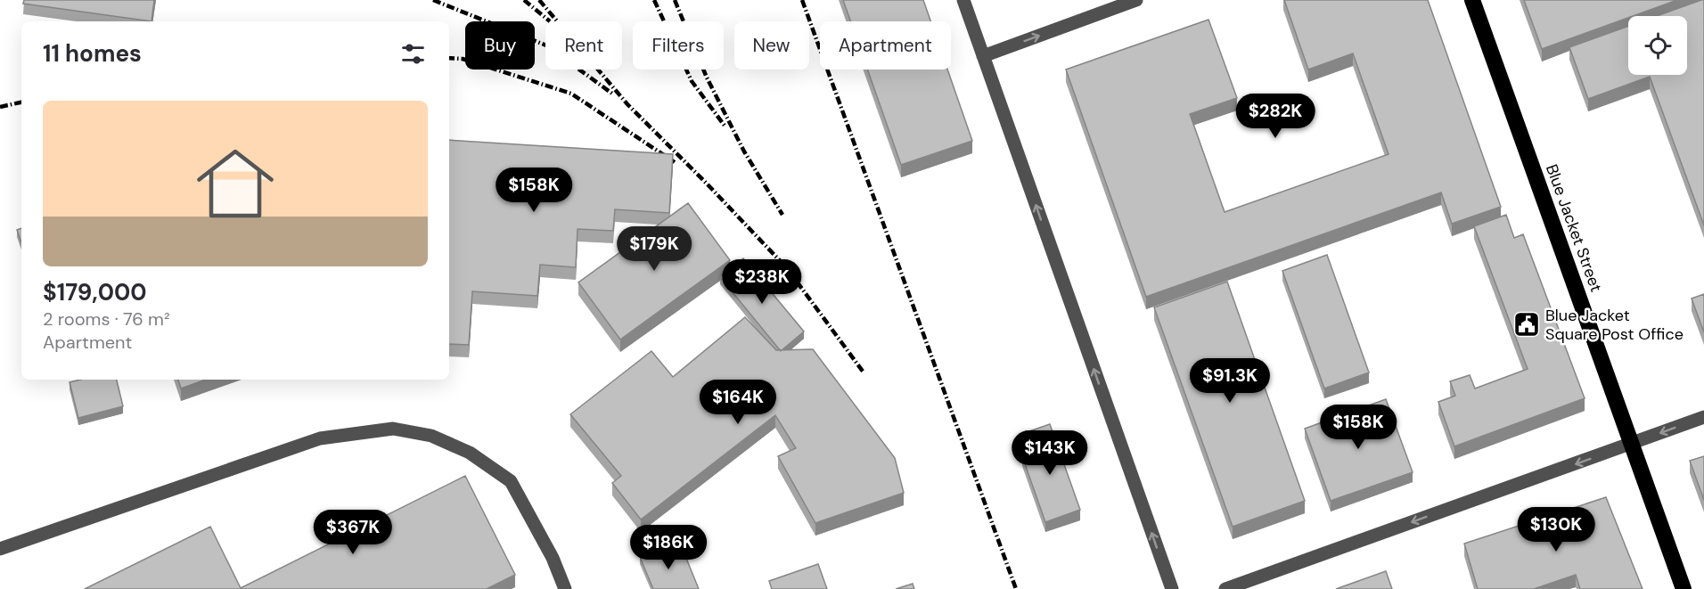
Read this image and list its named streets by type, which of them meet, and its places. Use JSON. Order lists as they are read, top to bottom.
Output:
{
  "streets": {
    "highway": ["Blue Jacket Street"]
  },
  "places": {
    "public building": ["Blue Jacket Square Post Office"]
  },
  "page": {
    "chip": [
      "Buy",
      "Rent",
      "Filters",
      "New",
      "Apartment"
    ],
    "heading": "11 homes",
    "list": [
      {
        "name": "$179,000",
        "note": "2 rooms · 76 m² · Apartment"
      }
    ],
    "price": [
      "$282K",
      "$158K",
      "$179K",
      "$238K",
      "$91.3K",
      "$164K",
      "$158K",
      "$143K",
      "$130K",
      "$367K",
      "$186K"
    ]
  }
}
